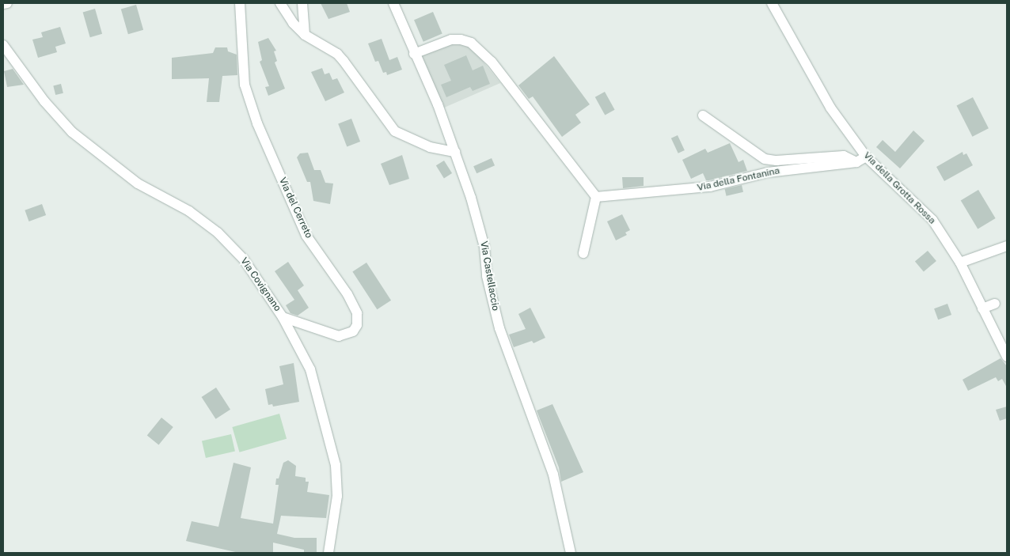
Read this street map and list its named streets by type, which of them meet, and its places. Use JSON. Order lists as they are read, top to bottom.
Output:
{
  "streets": {
    "street": [
      "Via della Fontanina",
      "Via della Grotta Rossa",
      "Via del Cerreto",
      "Via Castellaccio",
      "Via Covignano"
    ]
  },
  "crossings": [
    ["Via della Fontanina", "Via della Grotta Rossa"],
    ["Via del Cerreto", "Via Covignano"]
  ]
}
